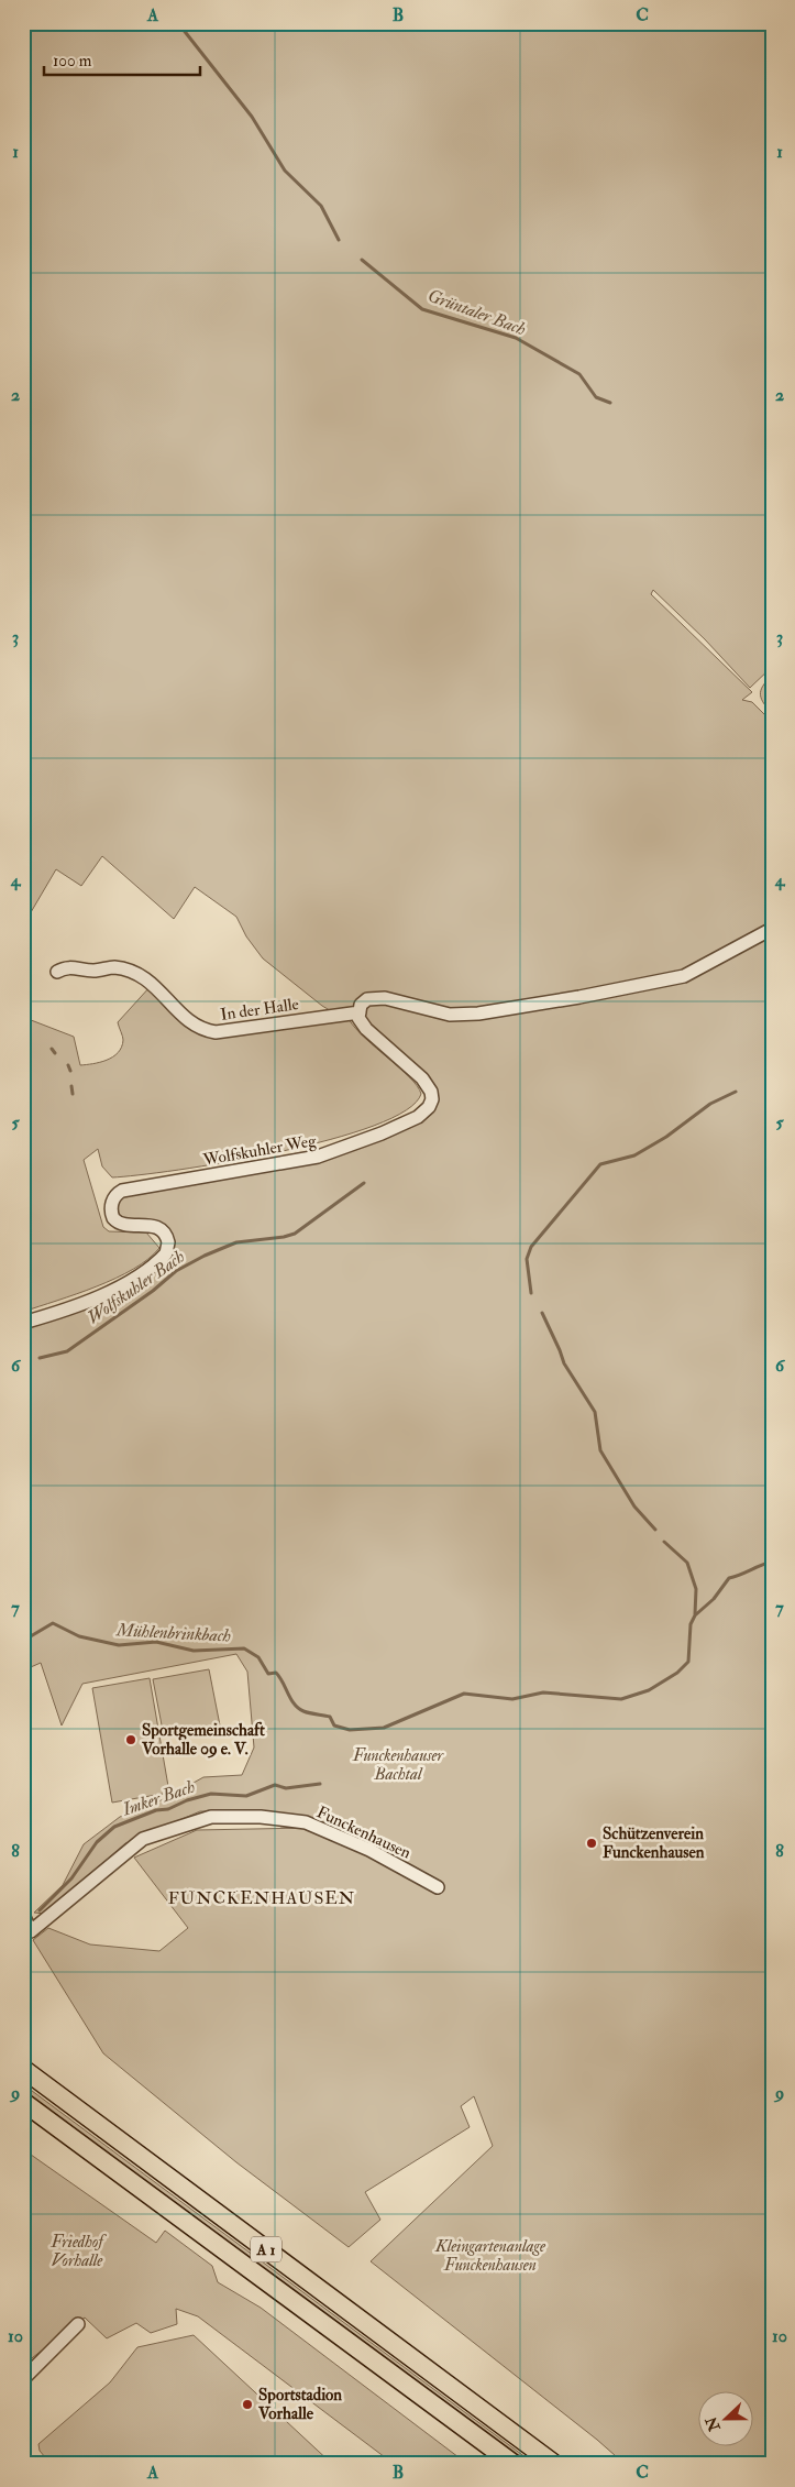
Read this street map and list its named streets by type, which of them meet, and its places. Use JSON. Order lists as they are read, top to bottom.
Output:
{
  "streets": {
    "highway": ["A 1"],
    "street": ["In der Halle", "Wolfskuhler Weg", "Funckenhausen"]
  },
  "crossings": [
    ["In der Halle", "Wolfskuhler Weg"]
  ],
  "districts": ["FUNCKENHAUSEN"],
  "water": [
    "Grüntaler Bach",
    "Wolfskuhler Bach",
    "Mühlenbrinkbach",
    "Imker Bach"
  ],
  "parks": ["Funckenhauser Bachtal", "Friedhof Vorhalle", "Kleingartenanlage Funckenhausen"],
  "places": ["Sportgemeinschaft Vorhalle 09 e. V.", "Schützenverein Funckenhausen", "Sportstadion Vorhalle"],
  "scale_bar": "100 m",
  "north": "left",
  "grid": {
    "columns": ["A", "B", "C"],
    "rows": [
      "1",
      "2",
      "3",
      "4",
      "5",
      "6",
      "7",
      "8",
      "9",
      "10"
    ]
  }
}
